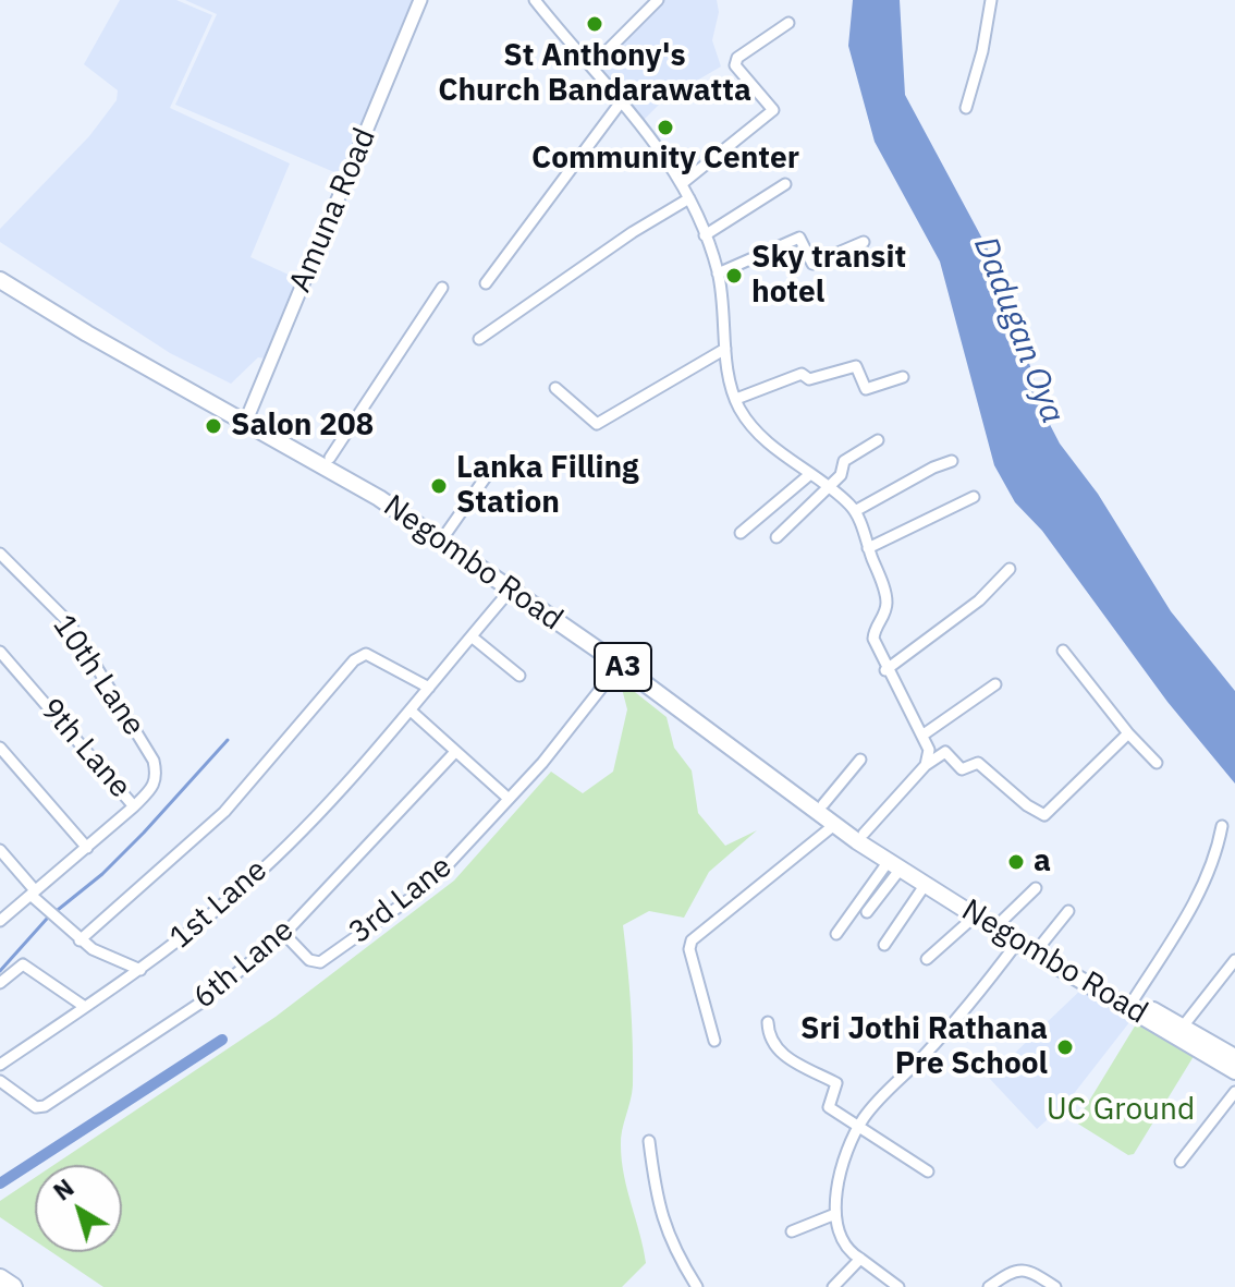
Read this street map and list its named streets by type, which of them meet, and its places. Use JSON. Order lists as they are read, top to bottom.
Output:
{
  "streets": {
    "highway": ["Negombo Road", "A3"],
    "street": [
      "Amuna Road",
      "10th Lane",
      "9th Lane",
      "3rd Lane",
      "1st Lane",
      "6th Lane"
    ]
  },
  "crossings": [
    ["Amuna Road", "Negombo Road"],
    ["Negombo Road", "1st Lane"],
    ["10th Lane", "9th Lane"],
    ["3rd Lane", "6th Lane"]
  ],
  "water": ["Dadugan Oya"],
  "parks": ["UC Ground"],
  "places": [
    "St Anthony's Church Bandarawatta",
    "Community Center",
    "Sky transit hotel",
    "Salon 208",
    "Lanka Filling Station",
    "a",
    "Sri Jothi Rathana Pre School"
  ],
  "north": "top left"
}
